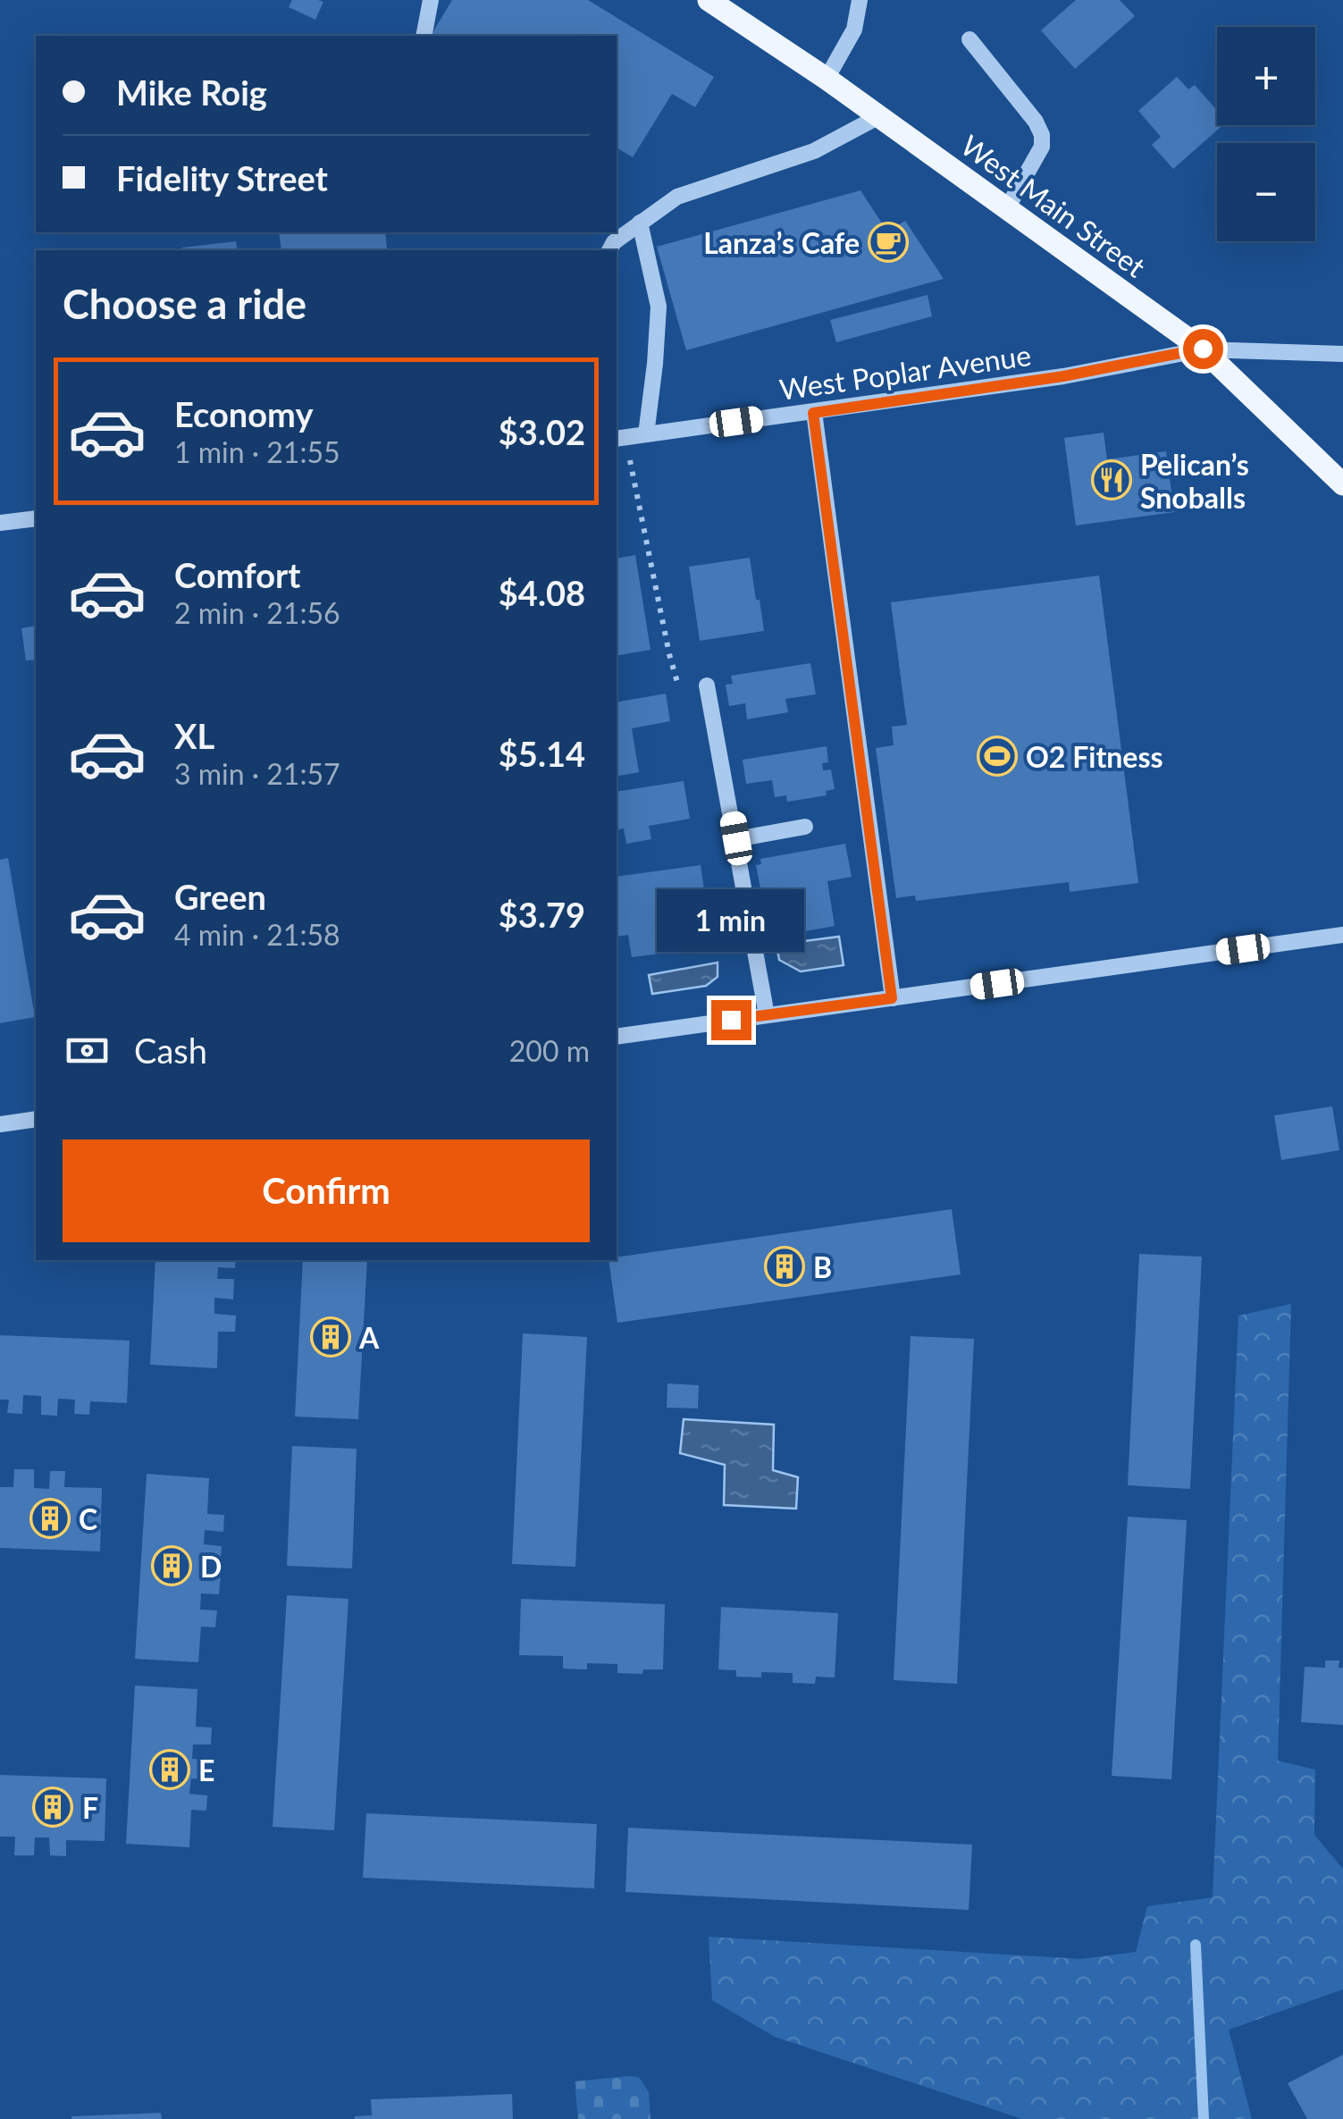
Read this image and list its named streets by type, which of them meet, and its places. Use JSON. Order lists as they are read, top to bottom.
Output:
{
  "streets": {
    "main road": ["West Main Street"],
    "street": ["West Poplar Avenue"]
  },
  "crossings": [
    ["West Main Street", "West Poplar Avenue"]
  ],
  "places": {
    "cafe": ["Lanza’s Cafe"],
    "restaurant": ["Pelican’s Snoballs"],
    "sports": ["O2 Fitness"],
    "building": [
      "B",
      "A",
      "C",
      "D",
      "E",
      "F"
    ]
  },
  "page": {
    "map_buttons": ["+", "−"],
    "banner": ["Mike Roig", "Fidelity Street"],
    "heading": "Choose a ride",
    "list": [
      {
        "name": "Economy",
        "note": "1 min · 21:55",
        "value": "$3.02"
      },
      {
        "name": "Comfort",
        "note": "2 min · 21:56",
        "value": "$4.08"
      },
      {
        "name": "XL",
        "note": "3 min · 21:57",
        "value": "$5.14"
      },
      {
        "name": "Green",
        "note": "4 min · 21:58",
        "value": "$3.79"
      }
    ],
    "bubble": "1 min",
    "pay": ["Cash", "200 m"],
    "buttons": "Confirm"
  }
}
